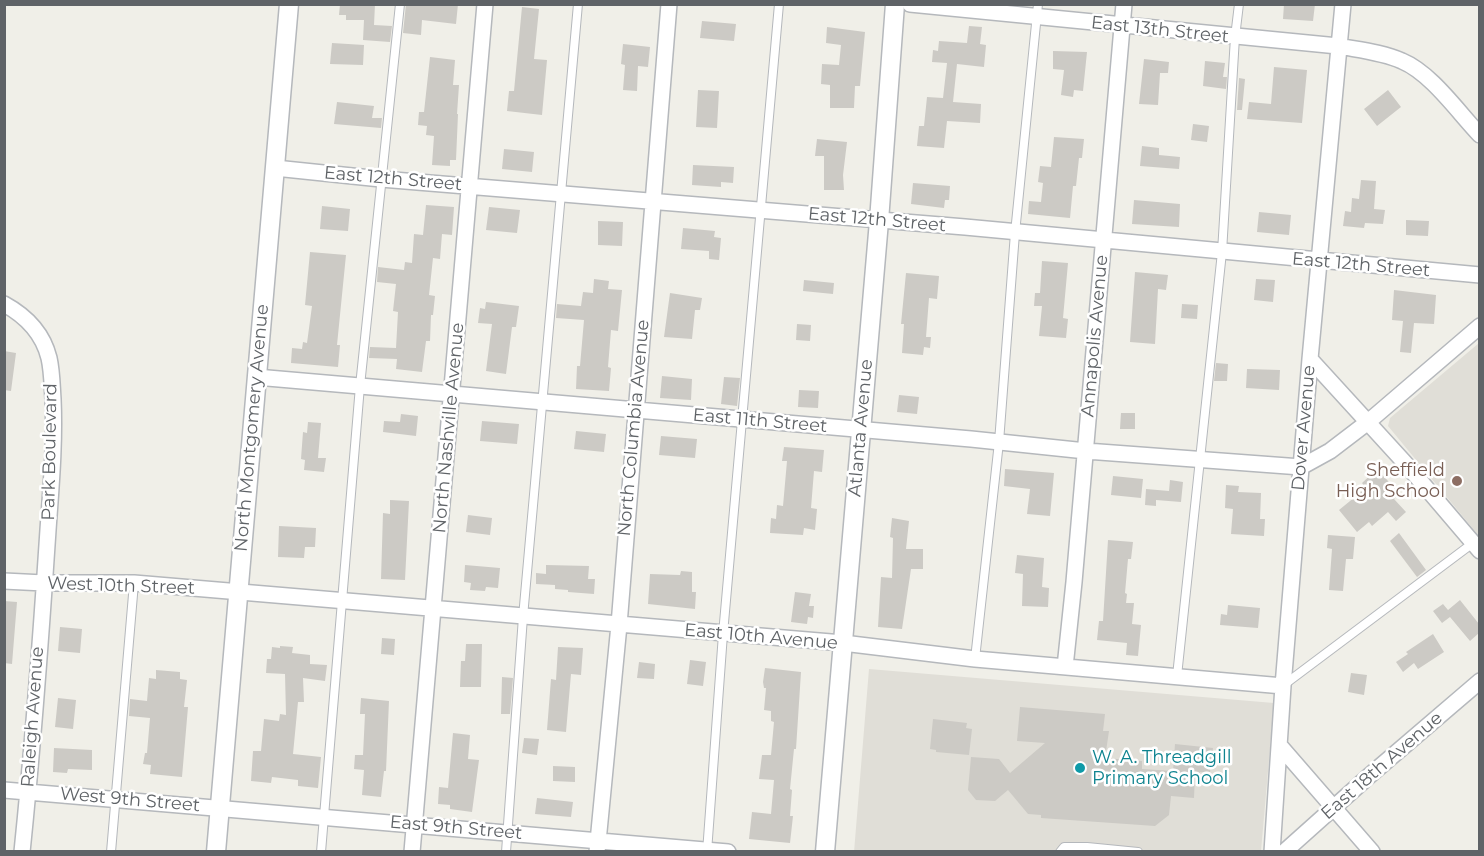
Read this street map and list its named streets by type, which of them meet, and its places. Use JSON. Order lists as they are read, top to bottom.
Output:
{
  "streets": {
    "street": [
      "East 13th Street",
      "East 12th Street",
      "Annapolis Avenue",
      "East 11th Street",
      "North Montgomery Avenue",
      "North Nashville Avenue",
      "North Columbia Avenue",
      "Atlanta Avenue",
      "Dover Avenue",
      "Park Boulevard",
      "West 10th Street",
      "East 10th Avenue",
      "Raleigh Avenue",
      "East 18th Avenue",
      "West 9th Street",
      "East 9th Street"
    ]
  },
  "crossings": [
    ["East 13th Street", "Annapolis Avenue"],
    ["East 13th Street", "Dover Avenue"],
    ["East 12th Street", "Annapolis Avenue"],
    ["East 12th Street", "North Montgomery Avenue"],
    ["East 12th Street", "North Nashville Avenue"],
    ["East 12th Street", "North Columbia Avenue"],
    ["East 12th Street", "Atlanta Avenue"],
    ["East 12th Street", "Dover Avenue"],
    ["Annapolis Avenue", "East 11th Street"],
    ["Annapolis Avenue", "East 10th Avenue"],
    ["East 11th Street", "North Montgomery Avenue"],
    ["East 11th Street", "North Nashville Avenue"],
    ["East 11th Street", "North Columbia Avenue"],
    ["East 11th Street", "Atlanta Avenue"],
    ["East 11th Street", "Dover Avenue"],
    ["North Montgomery Avenue", "West 10th Street"],
    ["North Montgomery Avenue", "East 10th Avenue"],
    ["North Montgomery Avenue", "West 9th Street"],
    ["North Montgomery Avenue", "East 9th Street"],
    ["North Nashville Avenue", "East 10th Avenue"],
    ["North Nashville Avenue", "East 9th Street"],
    ["North Columbia Avenue", "East 10th Avenue"],
    ["North Columbia Avenue", "East 9th Street"],
    ["Atlanta Avenue", "East 10th Avenue"],
    ["Dover Avenue", "East 10th Avenue"],
    ["Park Boulevard", "West 10th Street"],
    ["Park Boulevard", "Raleigh Avenue"],
    ["West 10th Street", "East 10th Avenue"],
    ["West 10th Street", "Raleigh Avenue"],
    ["Raleigh Avenue", "West 9th Street"],
    ["West 9th Street", "East 9th Street"]
  ],
  "places": ["Sheffield High School", "W. A. Threadgill Primary School"]
}
